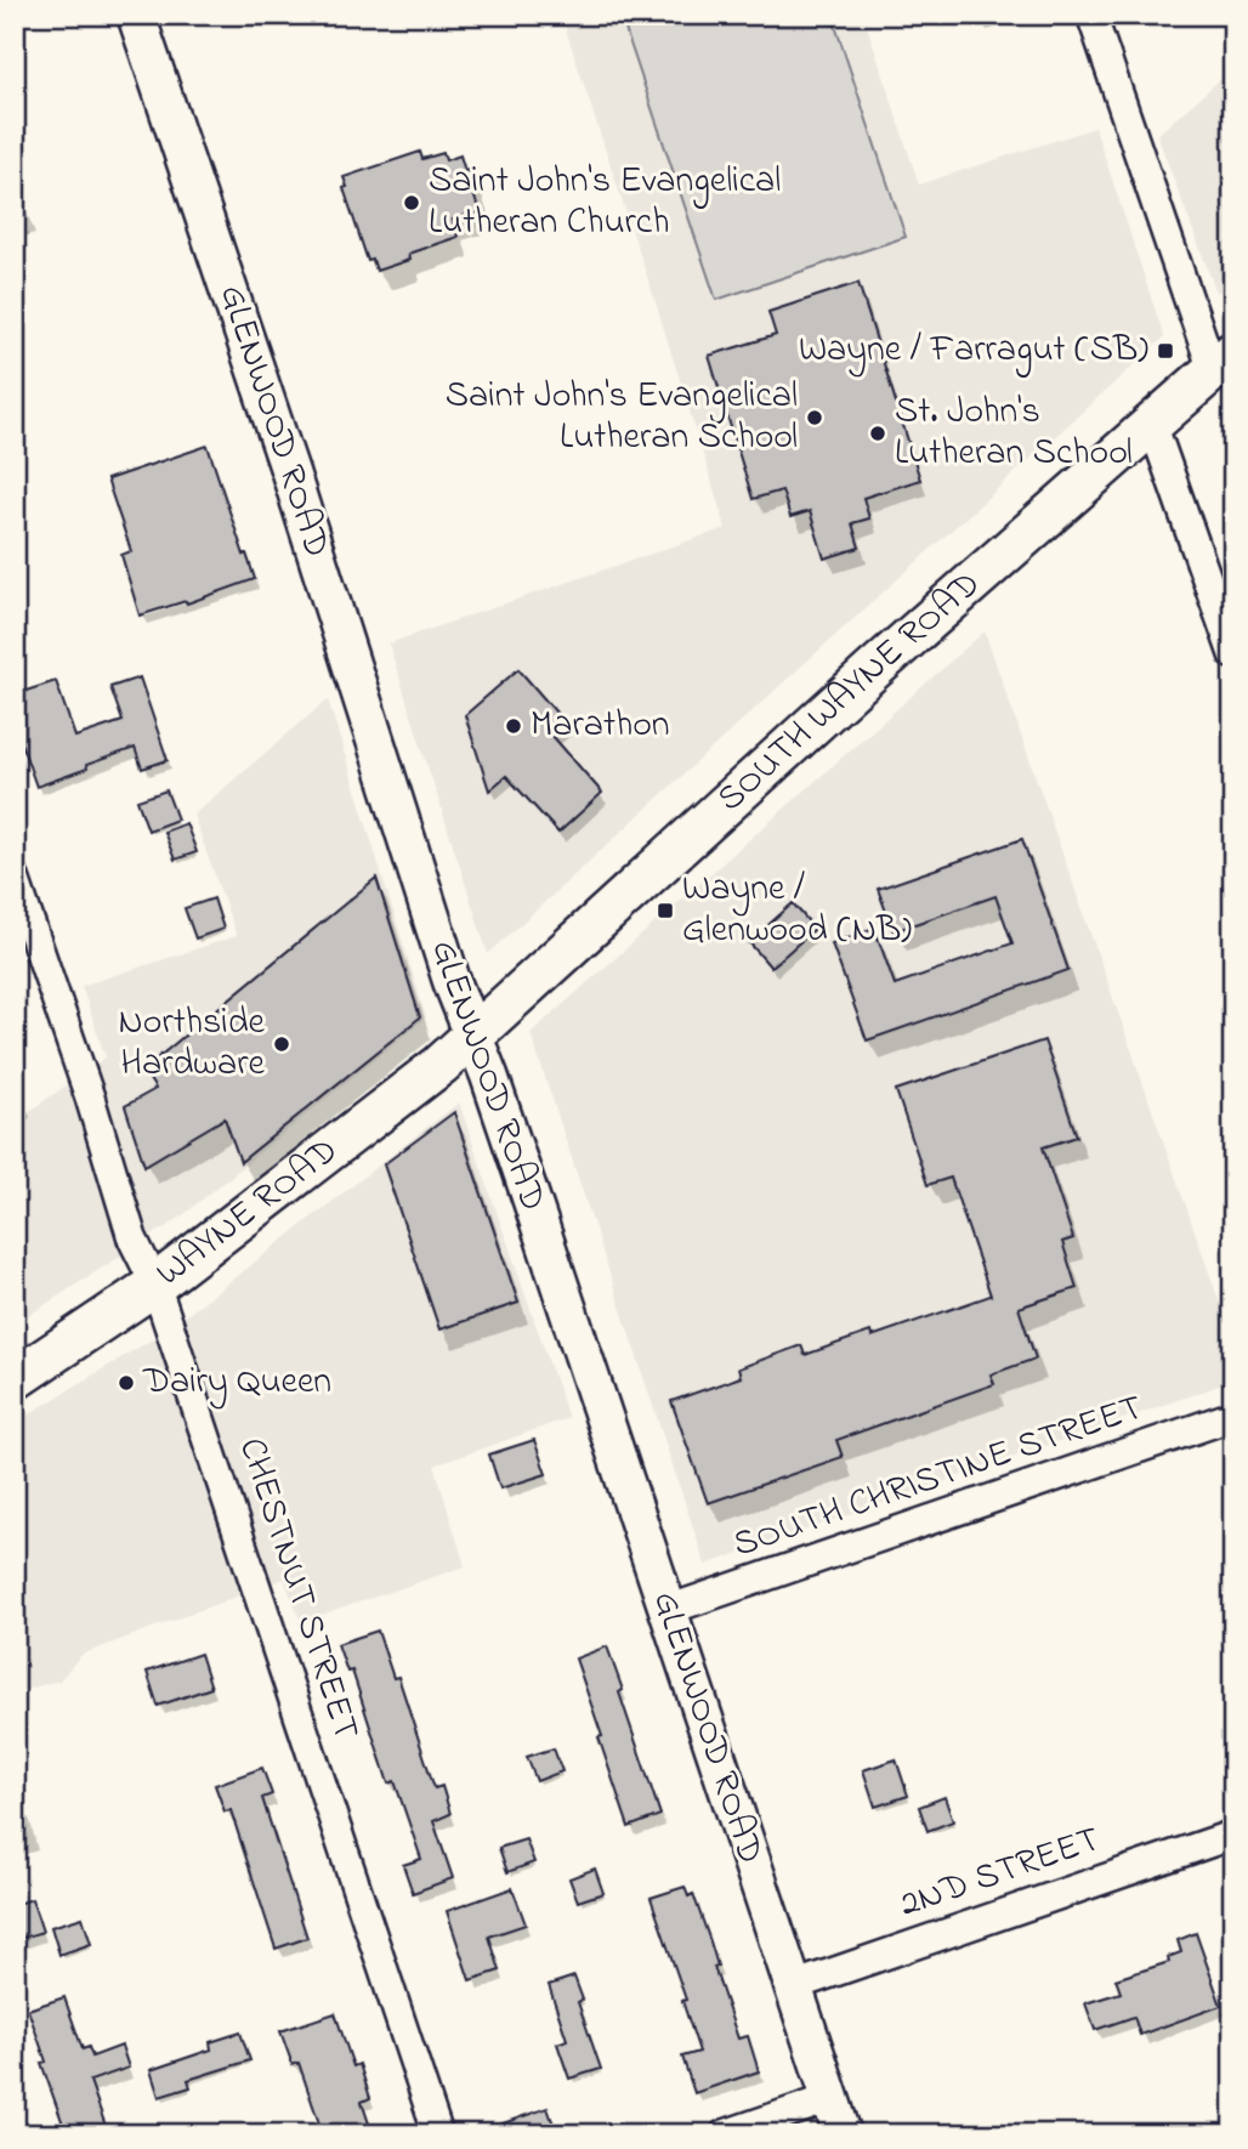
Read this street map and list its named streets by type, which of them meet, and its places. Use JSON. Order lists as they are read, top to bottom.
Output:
{
  "streets": {
    "main road": ["SOUTH WAYNE ROAD", "WAYNE ROAD"],
    "street": [
      "GLENWOOD ROAD",
      "SOUTH CHRISTINE STREET",
      "CHESTNUT STREET",
      "2ND STREET"
    ]
  },
  "crossings": [
    ["GLENWOOD ROAD", "SOUTH WAYNE ROAD"],
    ["GLENWOOD ROAD", "WAYNE ROAD"],
    ["GLENWOOD ROAD", "SOUTH CHRISTINE STREET"],
    ["GLENWOOD ROAD", "2ND STREET"],
    ["SOUTH WAYNE ROAD", "WAYNE ROAD"],
    ["WAYNE ROAD", "CHESTNUT STREET"]
  ],
  "places": {
    "other": [
      "Saint John's Evangelical Lutheran Church",
      "Saint John's Evangelical Lutheran School",
      "St. John's Lutheran School",
      "Marathon",
      "Northside Hardware",
      "Dairy Queen"
    ],
    "transit": ["Wayne / Farragut (SB)", "Wayne / Glenwood (NB)"]
  }
}
